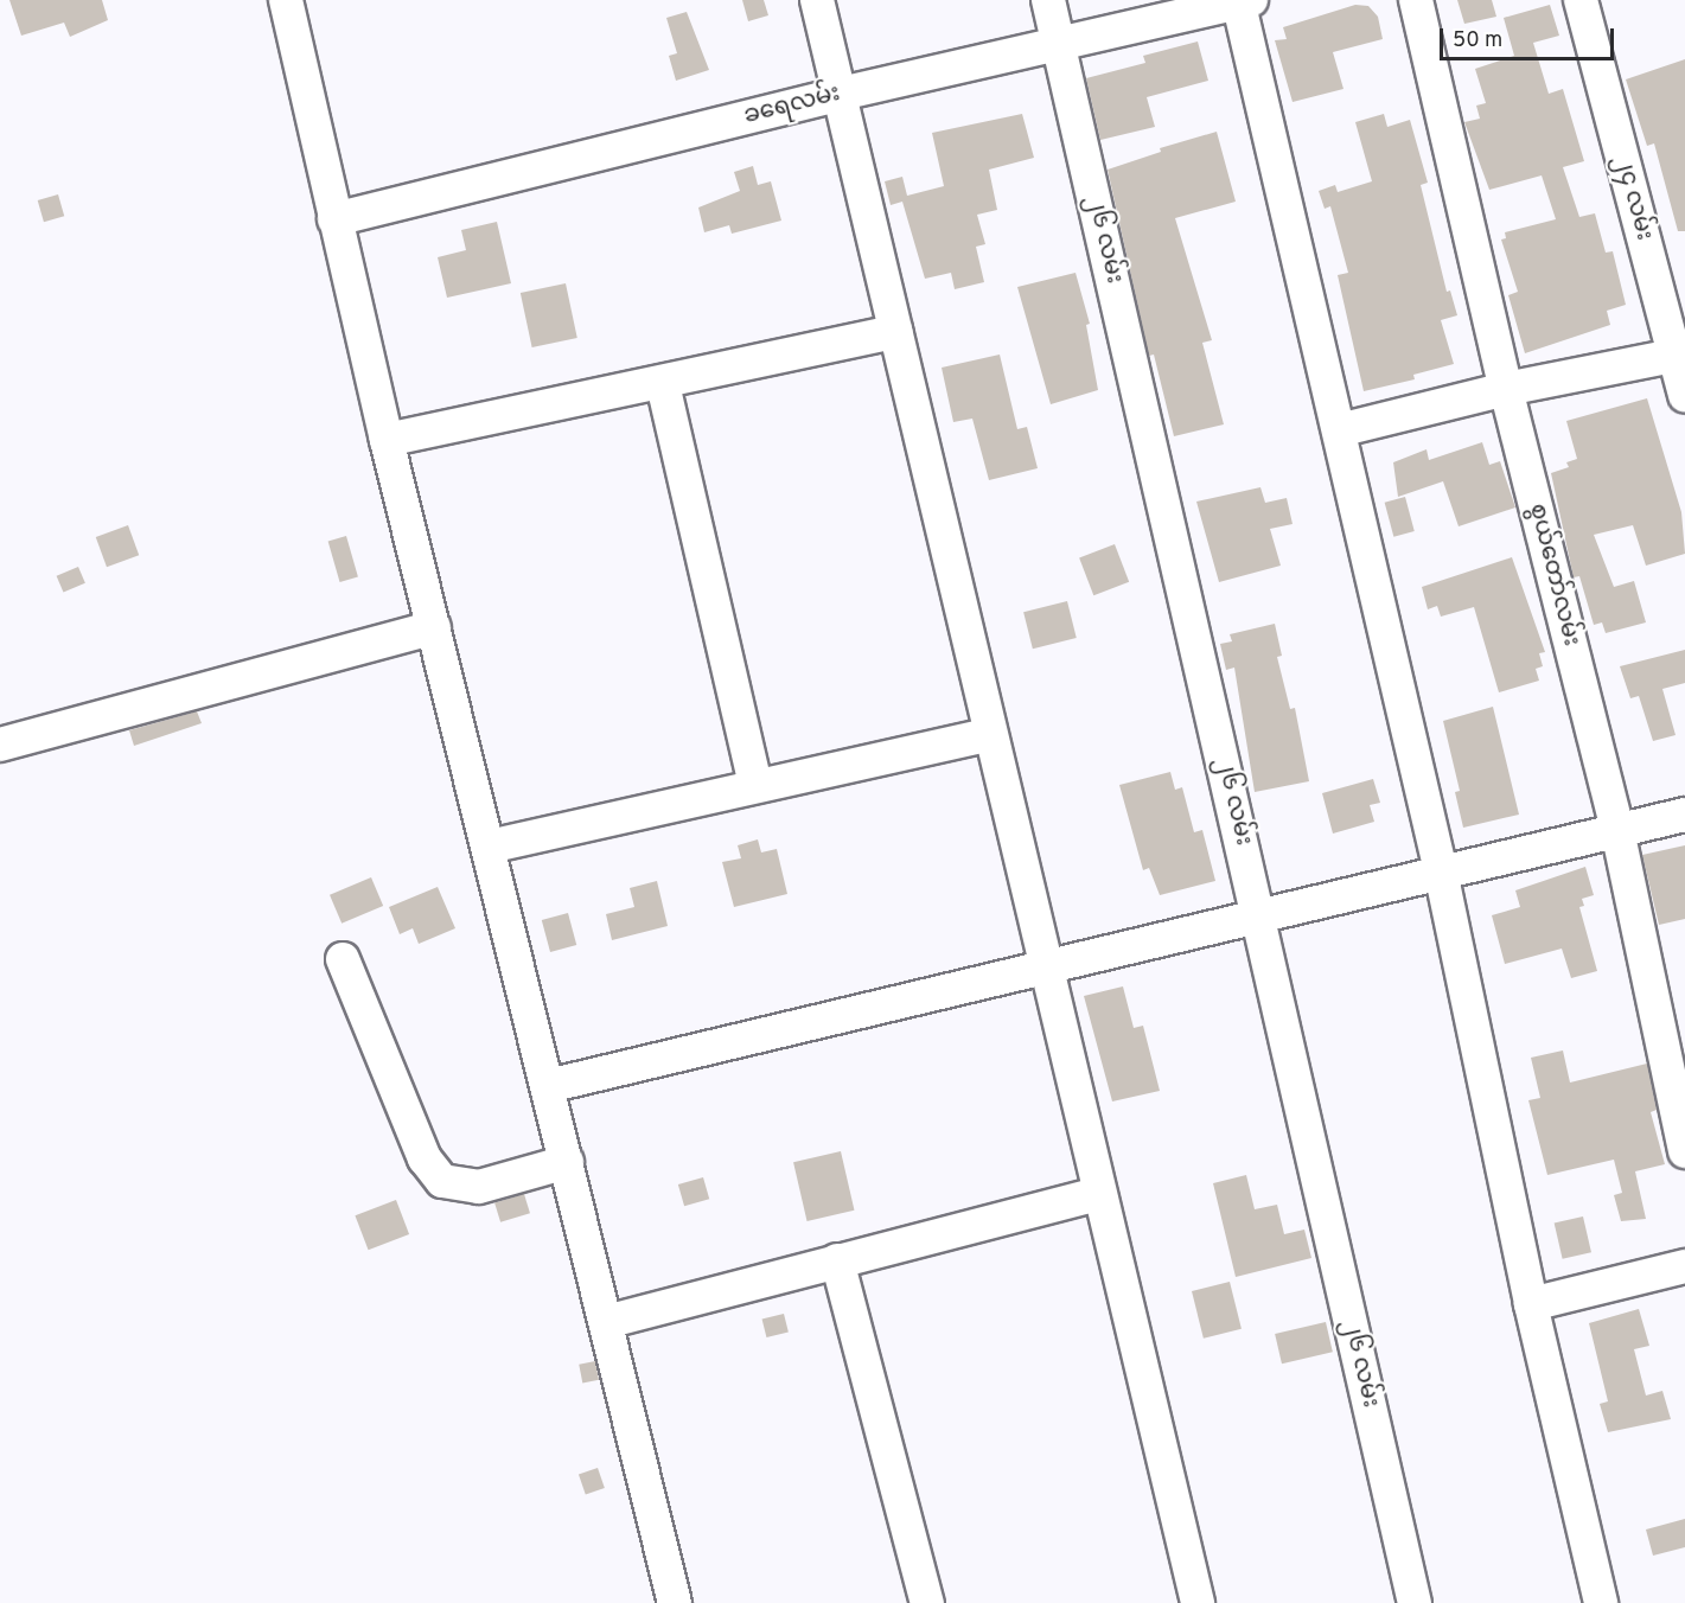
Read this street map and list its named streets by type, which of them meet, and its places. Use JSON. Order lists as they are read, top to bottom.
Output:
{
  "streets": {
    "street": [
      "ခရေလမ်း",
      "၂၄ လမ်း",
      "၂၆ လမ်း",
      "စွယ်တော်လမ်း"
    ]
  },
  "crossings": [
    ["ခရေလမ်း", "၂၆ လမ်း"]
  ],
  "scale_bar": "50 m"
}
